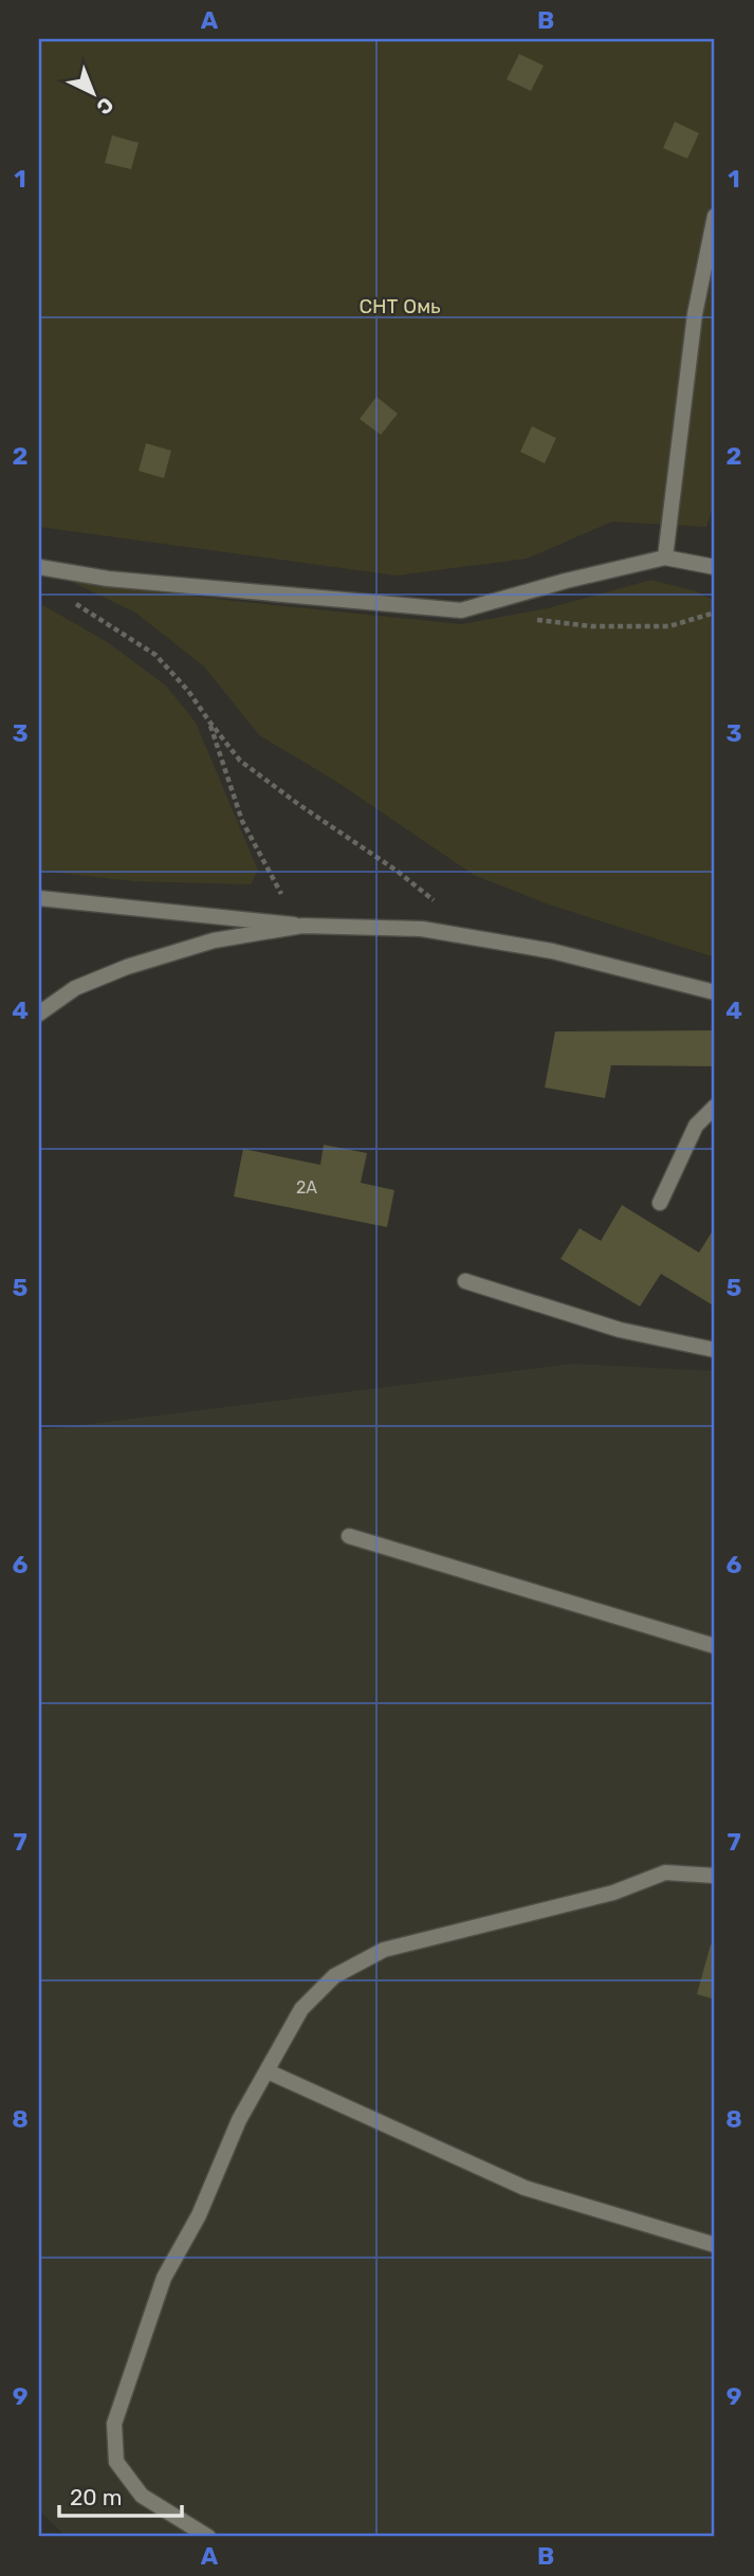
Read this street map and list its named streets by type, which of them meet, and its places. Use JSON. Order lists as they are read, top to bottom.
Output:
{
  "parks": ["СНТ Омь"],
  "house_numbers": ["2А"],
  "scale_bar": "20 m",
  "north": "bottom right",
  "grid": {
    "columns": ["A", "B"],
    "rows": [
      "1",
      "2",
      "3",
      "4",
      "5",
      "6",
      "7",
      "8",
      "9"
    ]
  }
}
